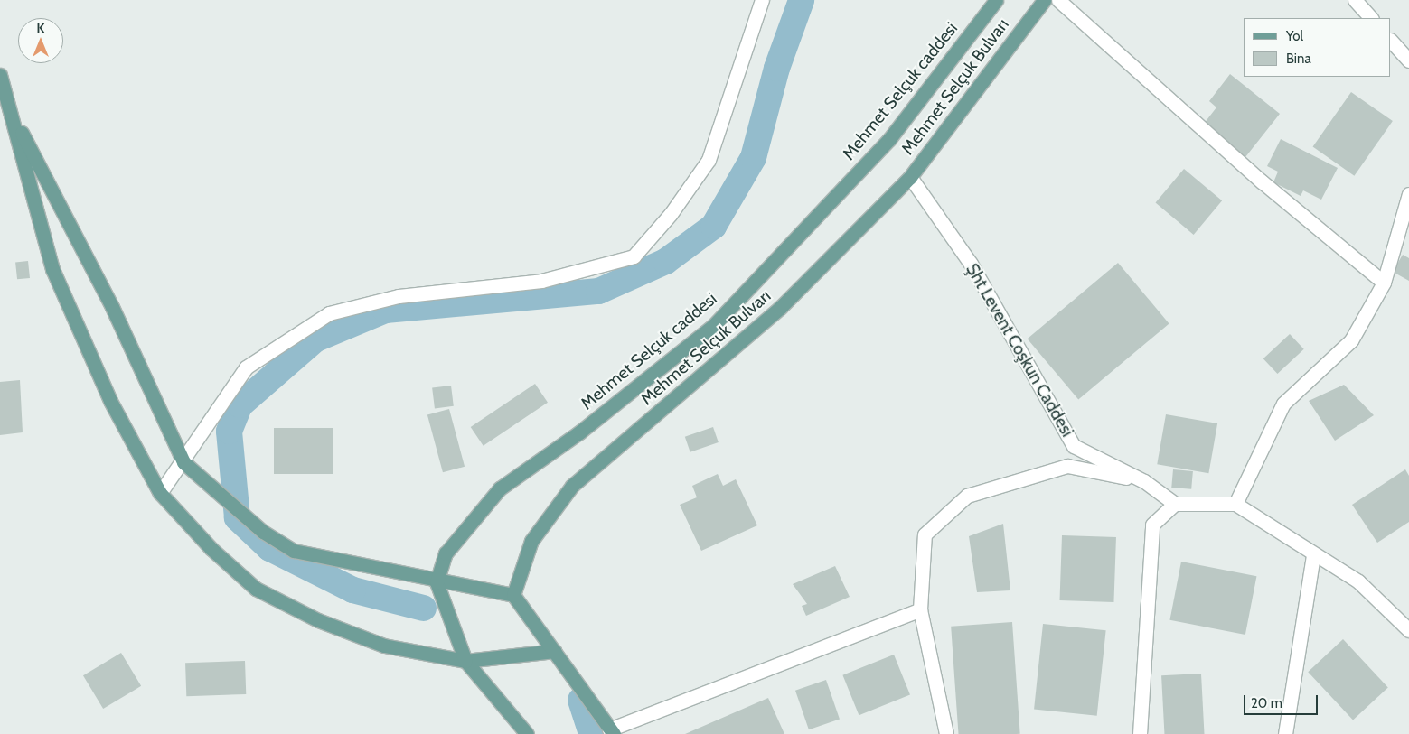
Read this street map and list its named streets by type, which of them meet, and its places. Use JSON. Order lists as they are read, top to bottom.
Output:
{
  "streets": {
    "main road": ["Mehmet Selçuk Bulvarı", "Mehmet Selçuk caddesi"],
    "street": ["Şht Levent Coşkun Caddesi"]
  },
  "crossings": [
    ["Mehmet Selçuk Bulvarı", "Şht Levent Coşkun Caddesi"]
  ],
  "legend": ["Yol", "Bina"],
  "scale_bar": "20 m",
  "north": "top"
}
